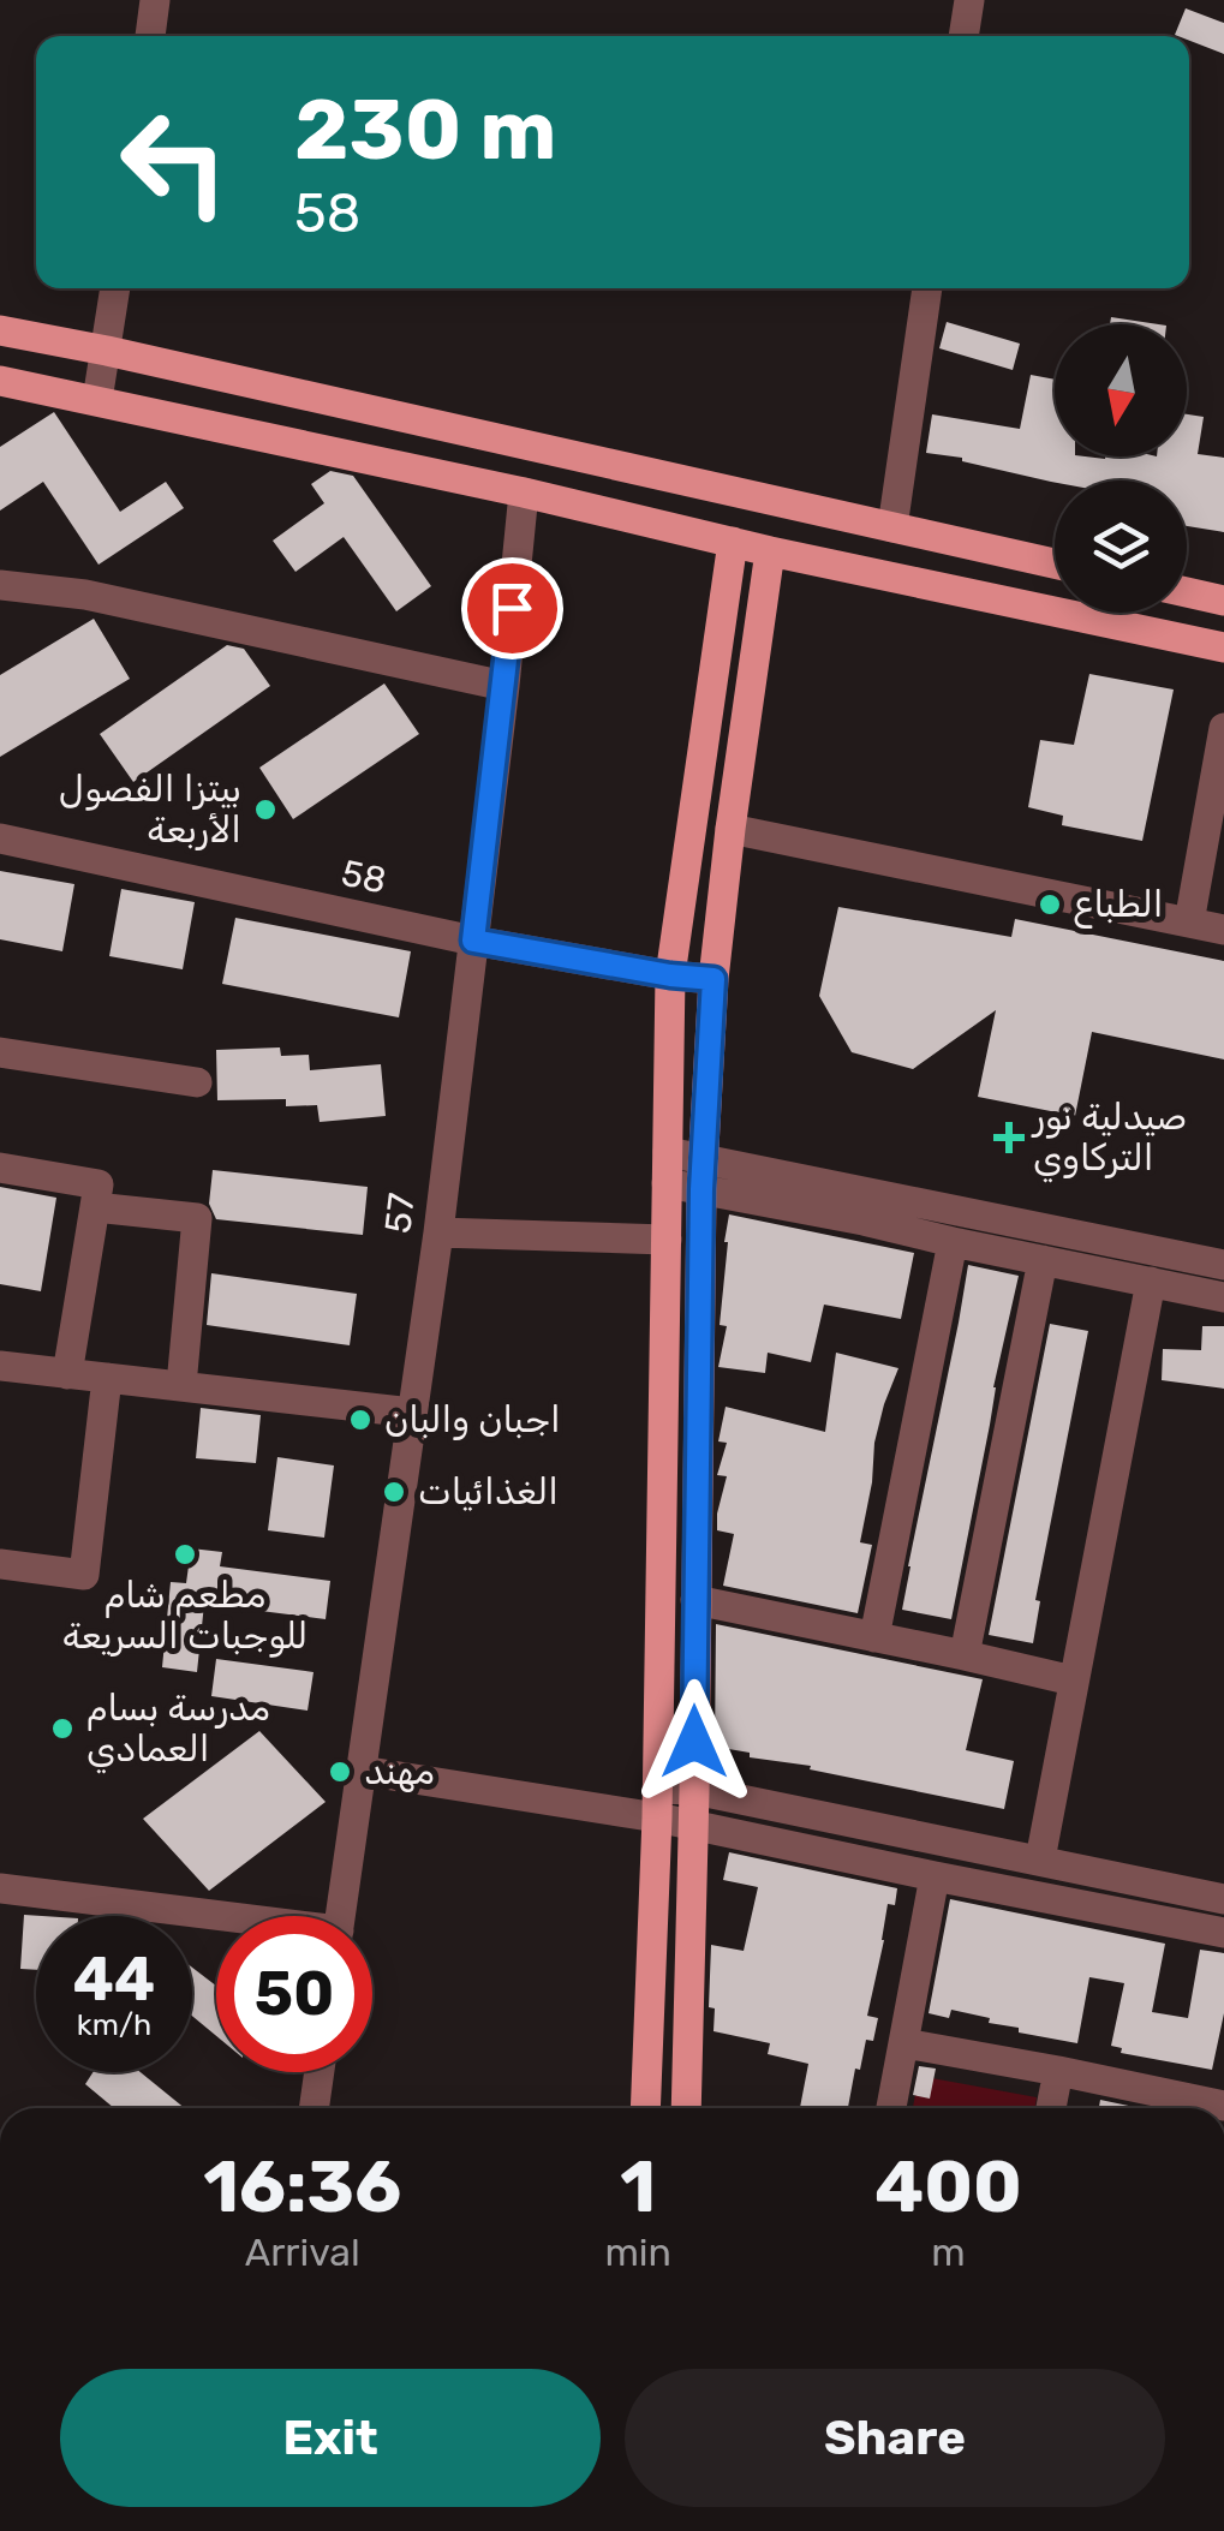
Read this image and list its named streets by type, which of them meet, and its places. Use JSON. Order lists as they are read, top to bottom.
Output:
{
  "streets": {
    "street": ["58", "57"]
  },
  "crossings": [
    ["58", "57"]
  ],
  "places": {
    "other": [
      "بيتزا الفصول الأربعة",
      "الطباع",
      "اجبان والبان",
      "الغذائيات",
      "مطعم شام للوجبات السريعة",
      "مدرسة بسام العمادي",
      "مهند"
    ],
    "health": ["صيدلية نور التركاوي"]
  },
  "north": "bottom",
  "page": {
    "turn": ["230 m", "58"],
    "speed": "44 km/h",
    "limit": "50",
    "eta": [
      "16:36",
      "Arrival",
      "1",
      "min",
      "400",
      "m"
    ],
    "buttons": ["Exit", "Share"]
  }
}
